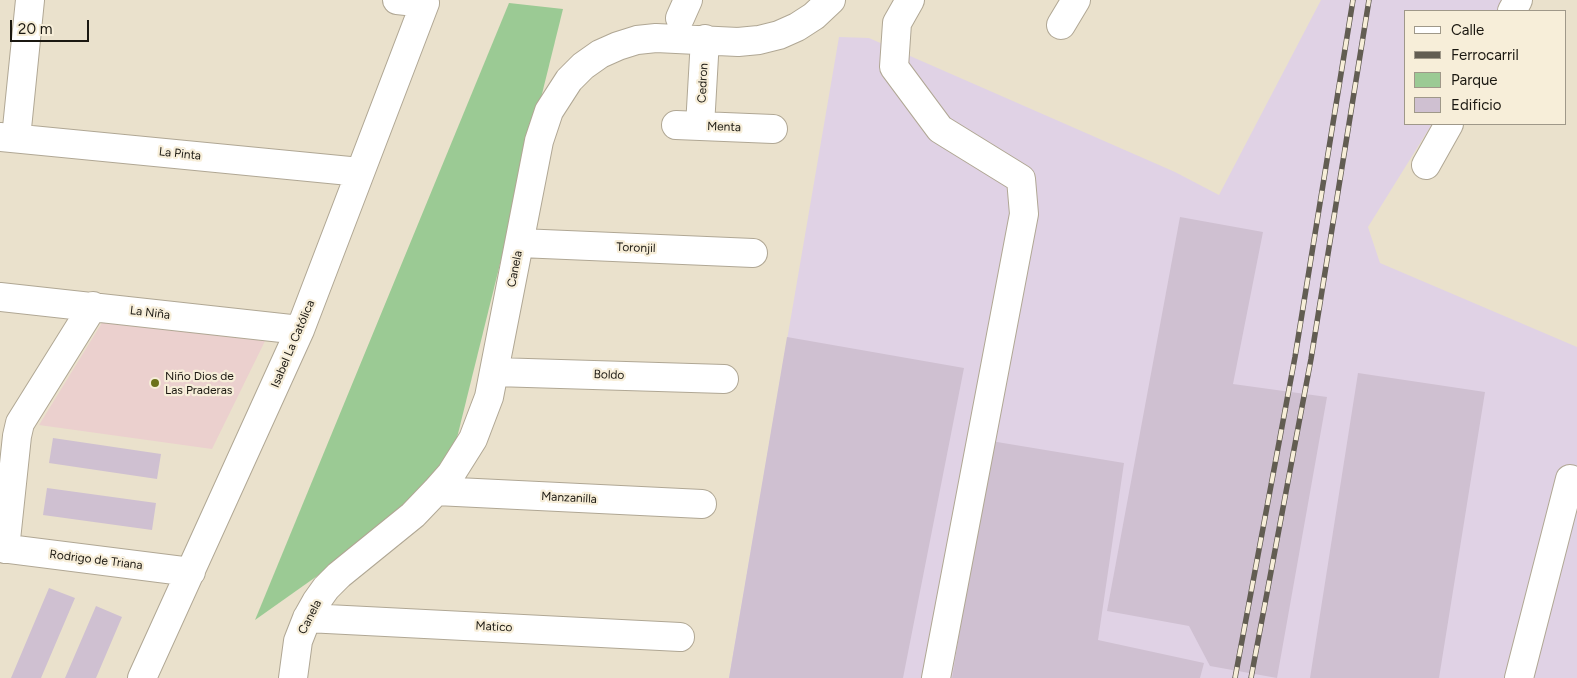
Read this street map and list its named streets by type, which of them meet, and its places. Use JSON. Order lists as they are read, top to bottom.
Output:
{
  "streets": {
    "street": [
      "Cedron",
      "Menta",
      "La Pinta",
      "Toronjil",
      "Canela",
      "La Niña",
      "Isabel La Católica",
      "Boldo",
      "Manzanilla",
      "Rodrigo de Triana",
      "Matico"
    ]
  },
  "crossings": [
    ["Cedron", "Menta"],
    ["Cedron", "Canela"],
    ["La Pinta", "Isabel La Católica"],
    ["Toronjil", "Canela"],
    ["Canela", "Boldo"],
    ["Canela", "Manzanilla"],
    ["Canela", "Matico"],
    ["La Niña", "Isabel La Católica"],
    ["Isabel La Católica", "Rodrigo de Triana"]
  ],
  "places": ["Niño Dios de Las Praderas"],
  "legend": [
    "Calle",
    "Ferrocarril",
    "Parque",
    "Edificio"
  ],
  "scale_bar": "20 m"
}
